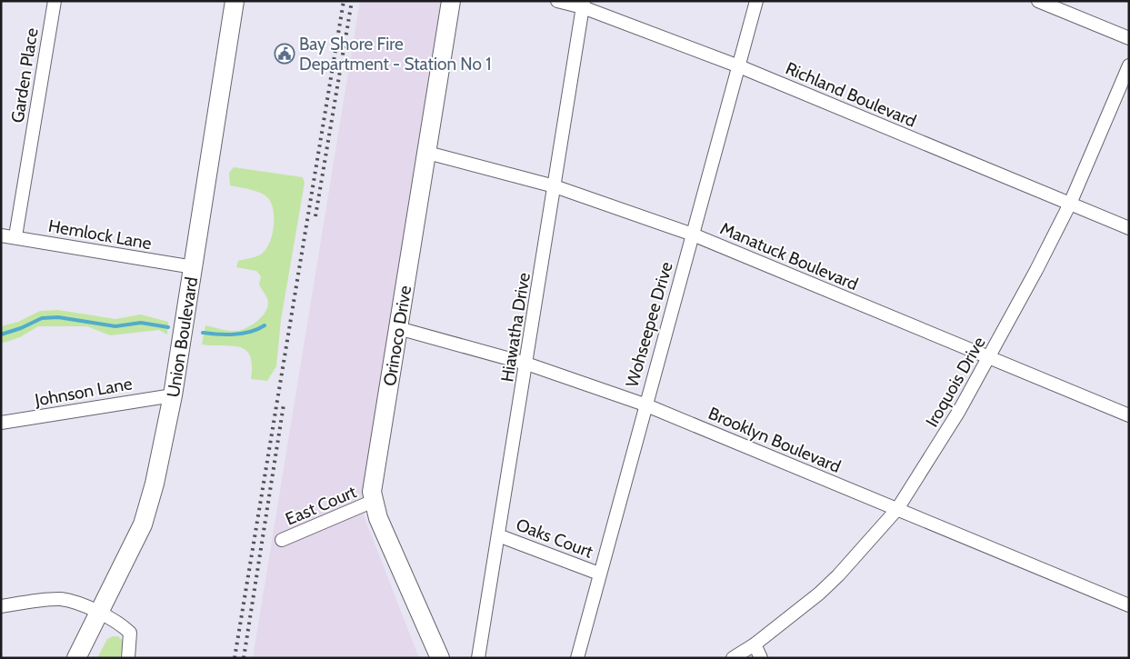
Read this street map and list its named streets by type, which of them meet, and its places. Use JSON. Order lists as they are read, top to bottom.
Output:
{
  "streets": {
    "main road": ["Orinoco Drive", "Union Boulevard"],
    "street": [
      "Garden Place",
      "Richland Boulevard",
      "Hemlock Lane",
      "Manatuck Boulevard",
      "Wohseepee Drive",
      "Hiawatha Drive",
      "Iroquois Drive",
      "Johnson Lane",
      "Brooklyn Boulevard",
      "East Court",
      "Oaks Court"
    ]
  },
  "crossings": [
    ["Garden Place", "Hemlock Lane"],
    ["Richland Boulevard", "Wohseepee Drive"],
    ["Richland Boulevard", "Hiawatha Drive"],
    ["Richland Boulevard", "Iroquois Drive"],
    ["Hemlock Lane", "Union Boulevard"],
    ["Manatuck Boulevard", "Wohseepee Drive"],
    ["Manatuck Boulevard", "Hiawatha Drive"],
    ["Manatuck Boulevard", "Orinoco Drive"],
    ["Manatuck Boulevard", "Iroquois Drive"],
    ["Wohseepee Drive", "Brooklyn Boulevard"],
    ["Wohseepee Drive", "Oaks Court"],
    ["Hiawatha Drive", "Brooklyn Boulevard"],
    ["Hiawatha Drive", "Oaks Court"],
    ["Orinoco Drive", "Brooklyn Boulevard"],
    ["Orinoco Drive", "East Court"],
    ["Union Boulevard", "Johnson Lane"],
    ["Iroquois Drive", "Brooklyn Boulevard"]
  ],
  "places": {
    "public building": ["Bay Shore Fire Department - Station No 1"]
  }
}
